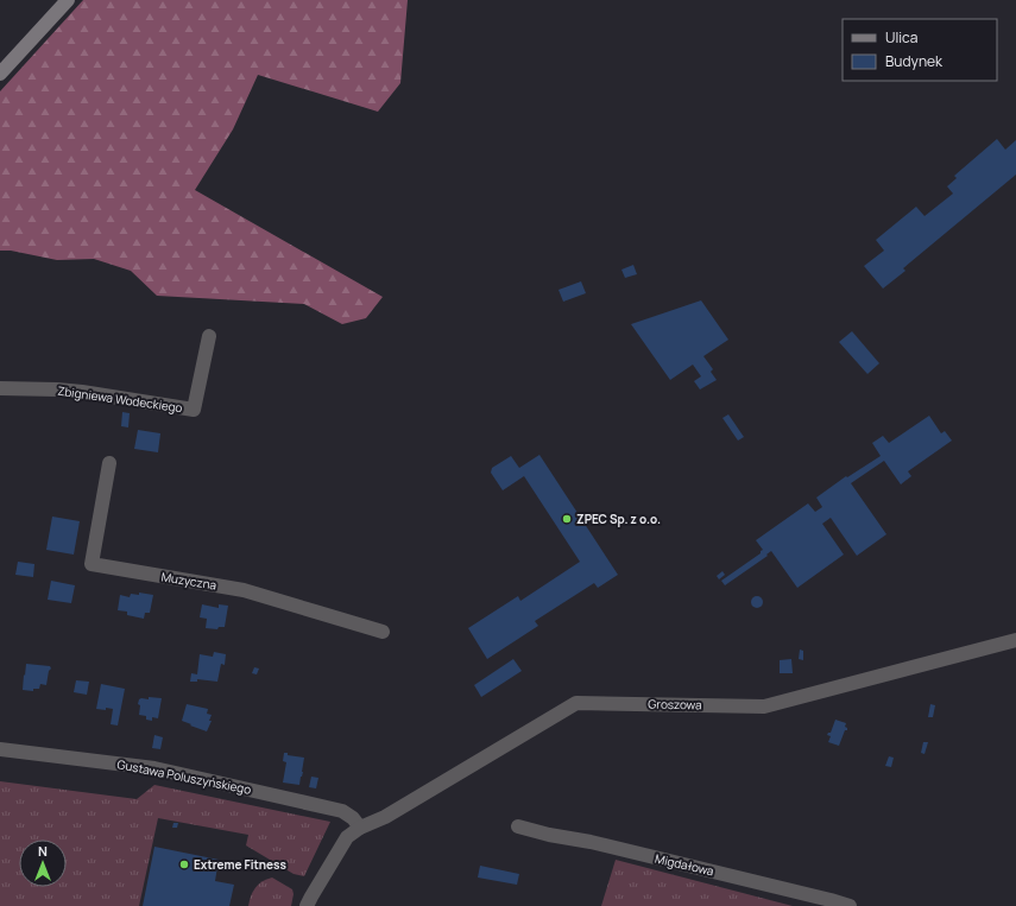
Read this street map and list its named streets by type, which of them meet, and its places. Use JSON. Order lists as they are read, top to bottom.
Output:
{
  "streets": {
    "street": [
      "Zbigniewa Wodeckiego",
      "Muzyczna",
      "Groszowa",
      "Gustawa Poluszyńskiego",
      "Migdałowa"
    ]
  },
  "crossings": [
    ["Groszowa", "Gustawa Poluszyńskiego"]
  ],
  "places": ["ZPEC Sp. z o.o.", "Extreme Fitness"],
  "legend": ["Ulica", "Budynek"],
  "north": "top"
}
